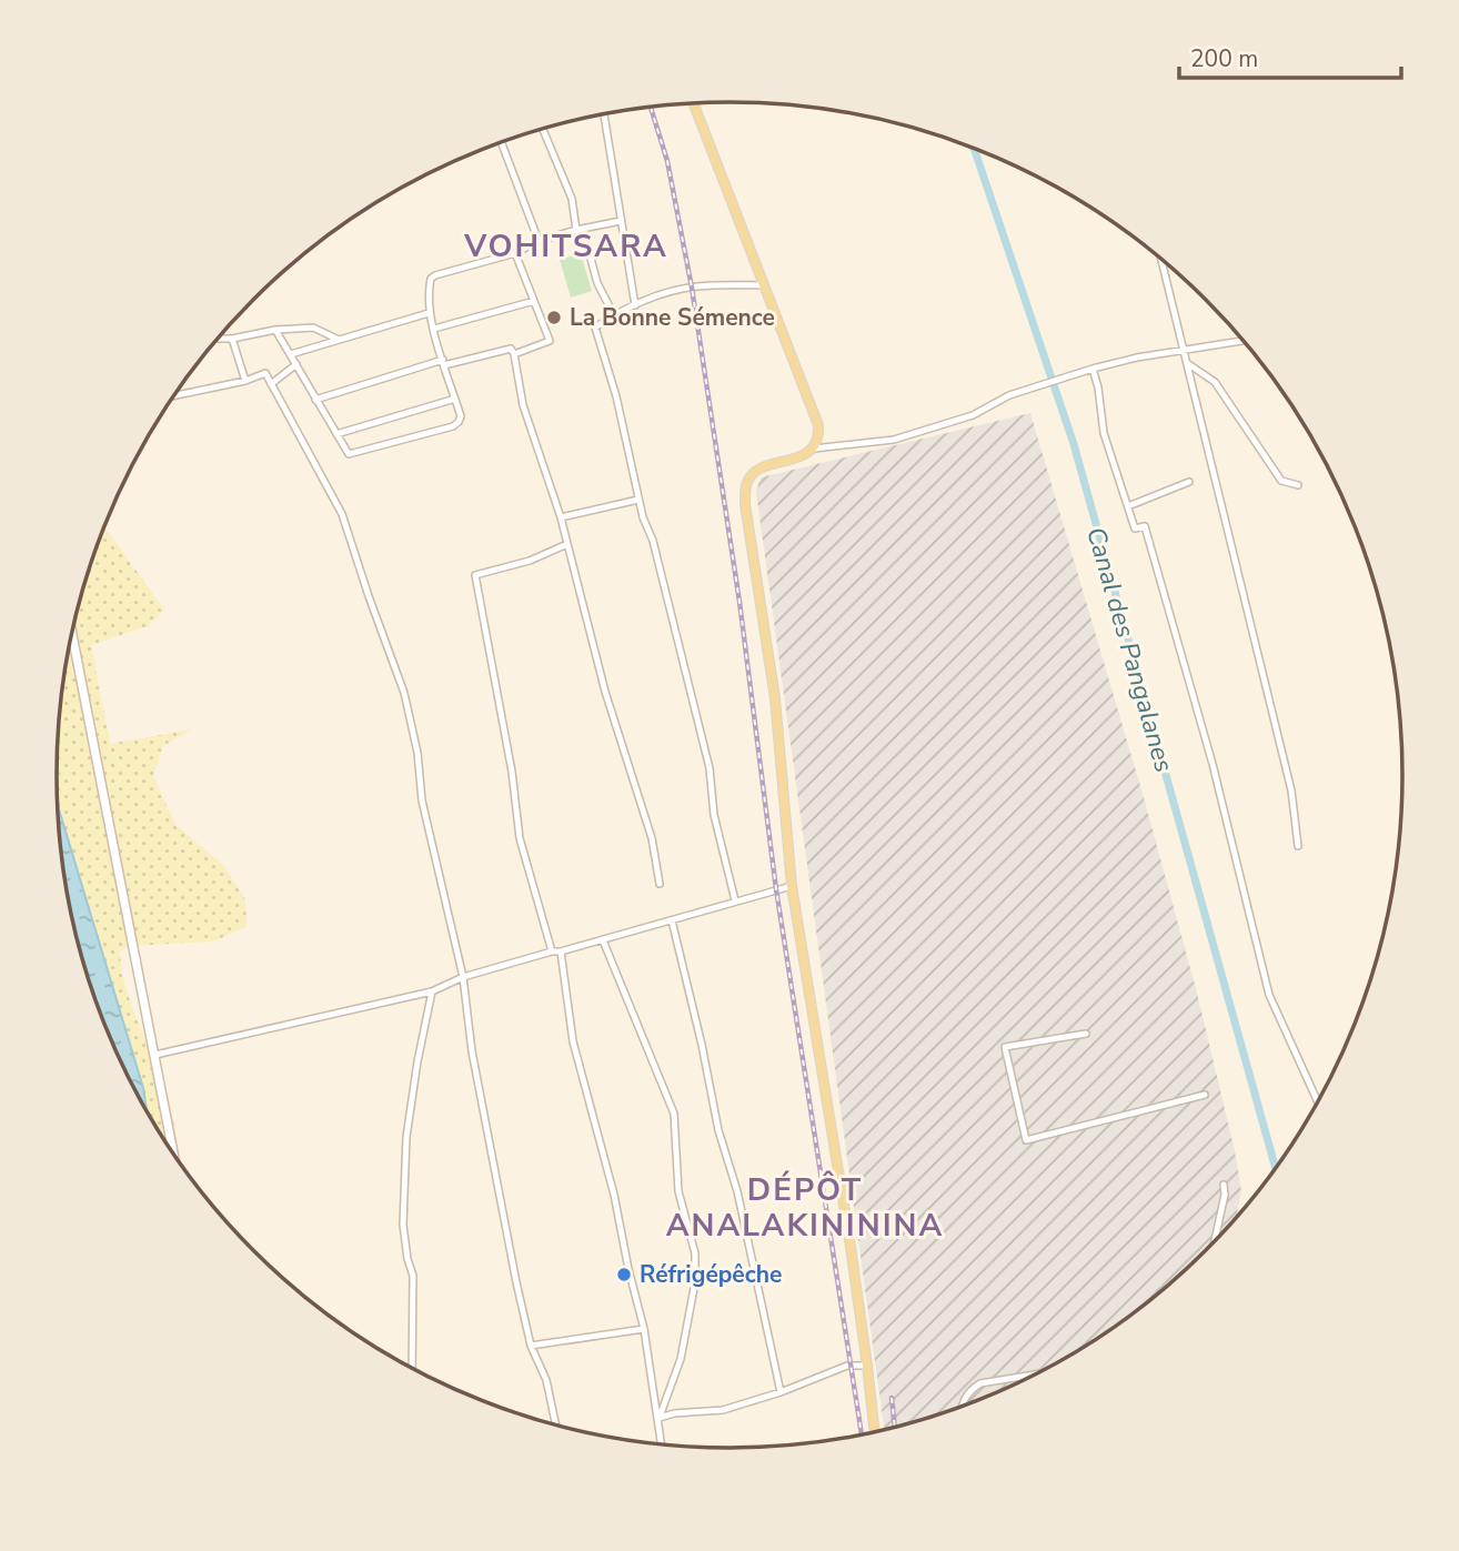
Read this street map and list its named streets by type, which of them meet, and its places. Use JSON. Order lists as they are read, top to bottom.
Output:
{
  "districts": ["VOHITSARA", "DÉPÔT ANALAKINININA"],
  "water": ["Canal des Pangalanes"],
  "places": ["La Bonne Sémence", "Réfrigépêche"],
  "scale_bar": "200 m"
}
